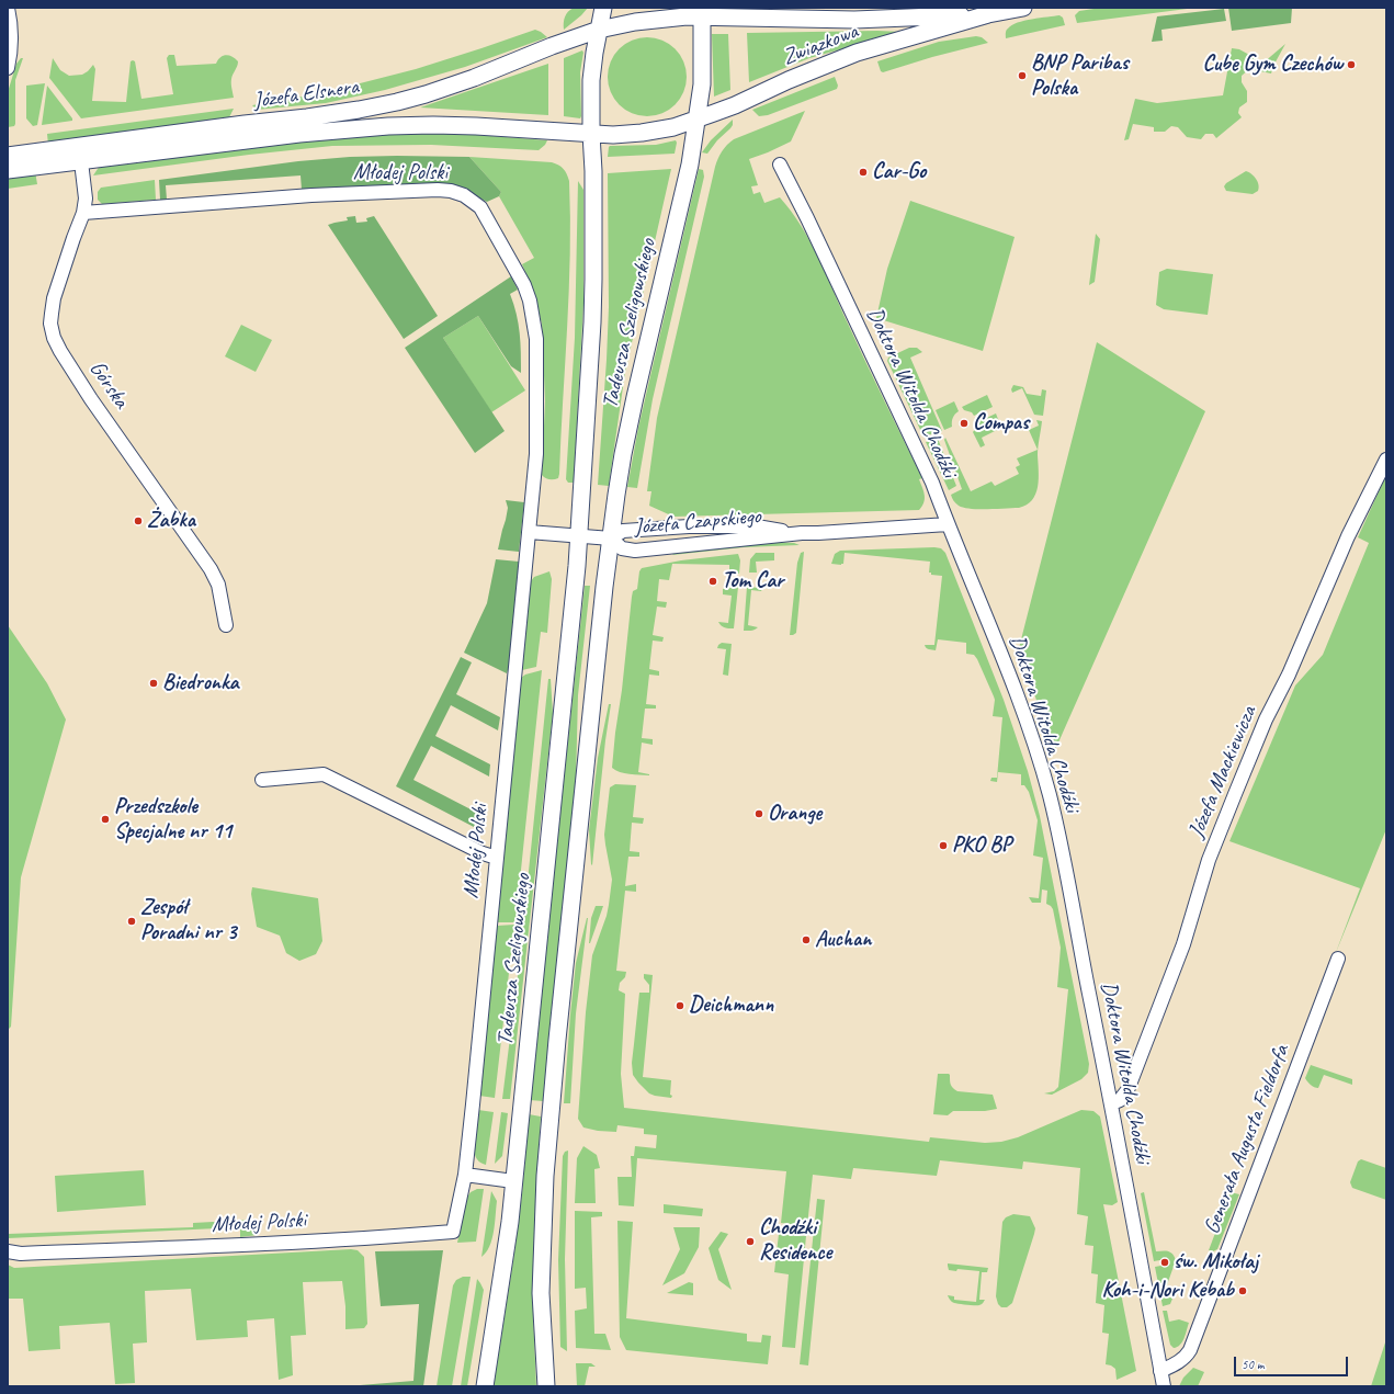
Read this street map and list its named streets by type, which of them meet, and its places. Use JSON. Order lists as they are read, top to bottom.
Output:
{
  "streets": {
    "street": [
      "Związkowa",
      "Józefa Elsnera",
      "Młodej Polski",
      "Tadeusza Szeligowskiego",
      "Górska",
      "Doktora Witolda Chodźki",
      "Józefa Czapskiego",
      "Józefa Mackiewicza",
      "Generała Augusta Fieldorfa"
    ]
  },
  "crossings": [
    ["Związkowa", "Józefa Elsnera"],
    ["Związkowa", "Tadeusza Szeligowskiego"],
    ["Józefa Elsnera", "Tadeusza Szeligowskiego"],
    ["Józefa Elsnera", "Górska"],
    ["Młodej Polski", "Górska"],
    ["Tadeusza Szeligowskiego", "Józefa Czapskiego"],
    ["Doktora Witolda Chodźki", "Józefa Czapskiego"],
    ["Doktora Witolda Chodźki", "Józefa Mackiewicza"],
    ["Doktora Witolda Chodźki", "Generała Augusta Fieldorfa"]
  ],
  "places": [
    "Cube Gym Czechów",
    "BNP Paribas Polska",
    "Car-Go",
    "Compas",
    "Żabka",
    "Tom Car",
    "Biedronka",
    "Orange",
    "Przedszkole Specjalne nr 11",
    "PKO BP",
    "Zespół Poradni nr 3",
    "Auchan",
    "Deichmann",
    "Chodźki Residence",
    "św. Mikołaj",
    "Koh-i-Nori Kebab"
  ],
  "scale_bar": "50 m"
}
